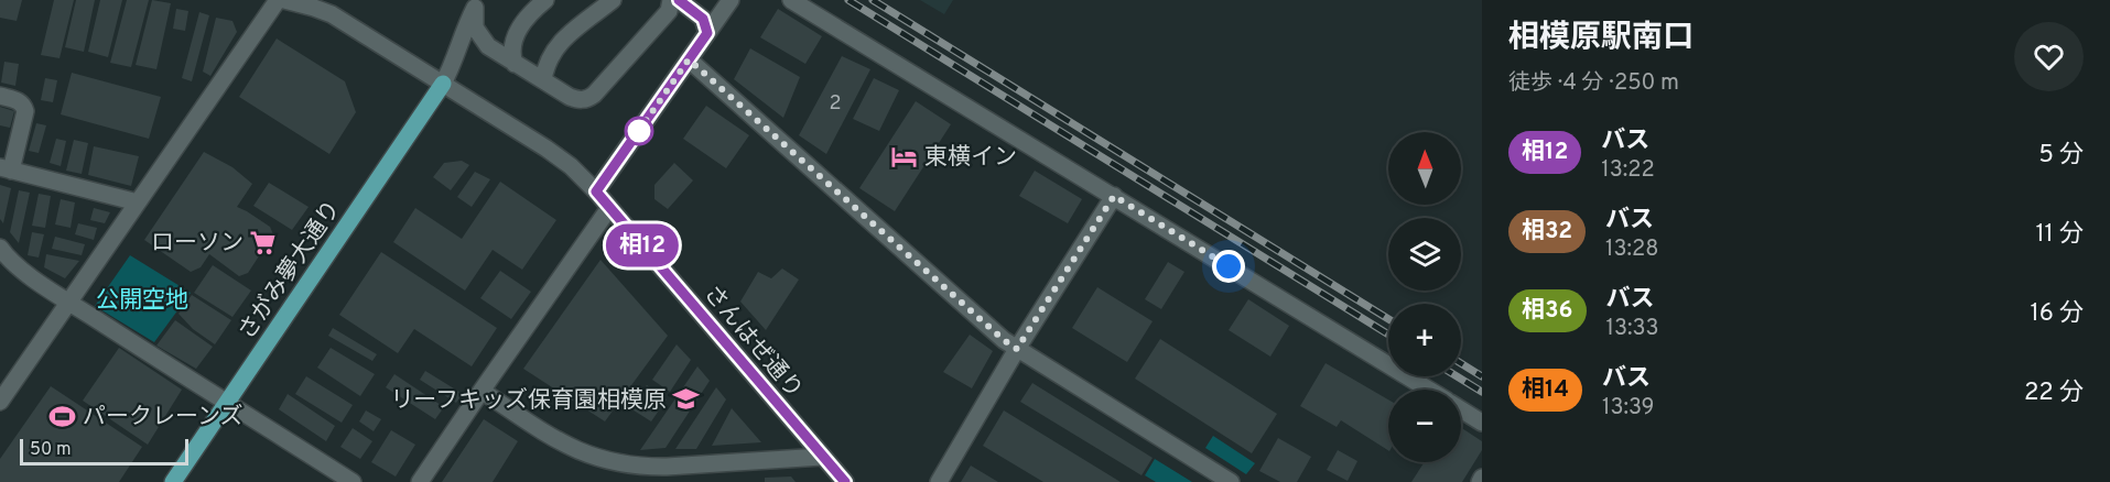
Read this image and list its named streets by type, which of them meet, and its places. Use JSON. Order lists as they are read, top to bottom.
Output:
{
  "streets": {
    "main road": ["さがみ夢大通り"],
    "street": ["さんはぜ通り"]
  },
  "crossings": [
    ["さがみ夢大通り", "さんはぜ通り"]
  ],
  "parks": ["公開空地"],
  "places": {
    "hotel": ["東横イン"],
    "supermarket": ["ローソン"],
    "school or university": ["リーフキッズ保育園相模原"],
    "sports": ["パークレーンズ"]
  },
  "lines": ["bus line 相12"],
  "house_numbers": ["2"],
  "scale_bar": "50 m",
  "north": "top",
  "page": {
    "on_map": "相12",
    "heading": ["相模原駅南口", "徒歩 · 4 分 · 250 m"],
    "list": [
      {
        "mark": "相12",
        "name": "バス",
        "note": "13:22",
        "value": "5 分"
      },
      {
        "mark": "相32",
        "name": "バス",
        "note": "13:28",
        "value": "11 分"
      },
      {
        "mark": "相36",
        "name": "バス",
        "note": "13:33",
        "value": "16 分"
      },
      {
        "mark": "相14",
        "name": "バス",
        "note": "13:39",
        "value": "22 分"
      }
    ],
    "map_buttons": ["+", "−"],
    "scale": "50 m"
  }
}
